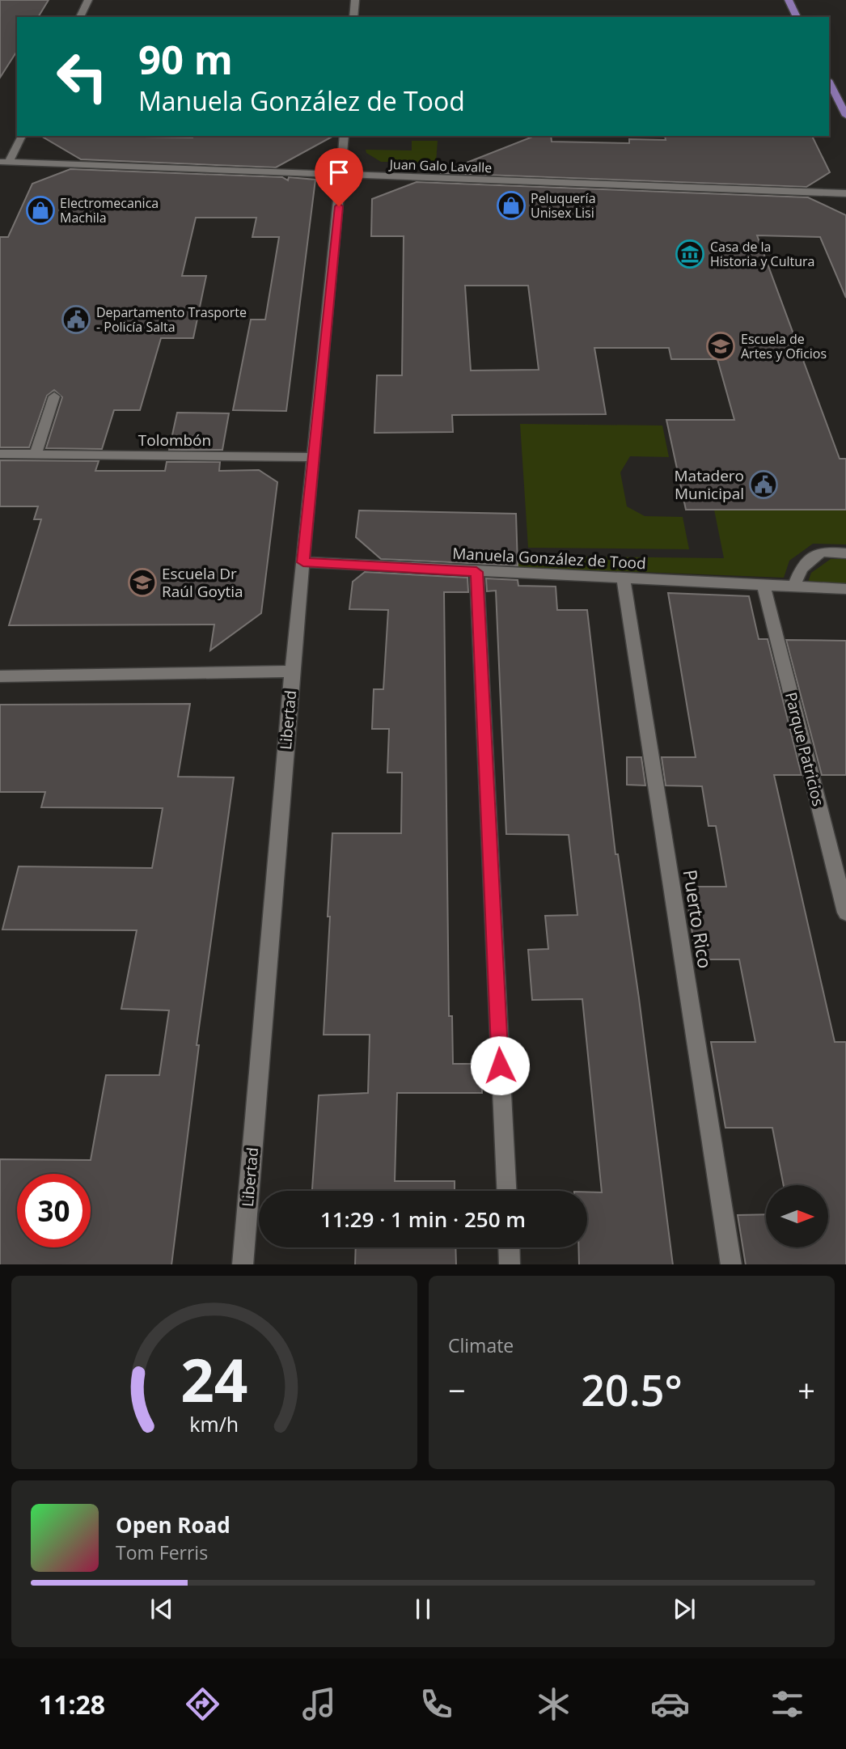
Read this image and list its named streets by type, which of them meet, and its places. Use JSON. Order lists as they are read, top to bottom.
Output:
{
  "streets": {
    "street": [
      "Juan Galo Lavalle",
      "Tolombón",
      "Manuela González de Tood",
      "Libertad",
      "Parque Patricios",
      "Puerto Rico"
    ]
  },
  "crossings": [
    ["Juan Galo Lavalle", "Libertad"],
    ["Tolombón", "Libertad"],
    ["Manuela González de Tood", "Libertad"],
    ["Manuela González de Tood", "Parque Patricios"],
    ["Manuela González de Tood", "Puerto Rico"]
  ],
  "places": {
    "shop": ["Peluquería Unisex Lisi", "Electromecanica Machila"],
    "museum": ["Casa de la Historia y Cultura"],
    "public building": ["Departamento Trasporte - Policía Salta", "Matadero Municipal"],
    "school or university": ["Escuela de Artes y Oficios", "Escuela Dr Raúl Goytia"]
  },
  "north": "right",
  "page": {
    "turn": ["90 m", "Manuela González de Tood"],
    "limit": "30",
    "trip": "11:29 · 1 min · 250 m",
    "tile": "Climate",
    "heat": ["−", "20.5°", "+"],
    "song": ["Open Road", "Tom Ferris"],
    "tabs": "11:28",
    "gauge": ["24", "km/h"]
  }
}
